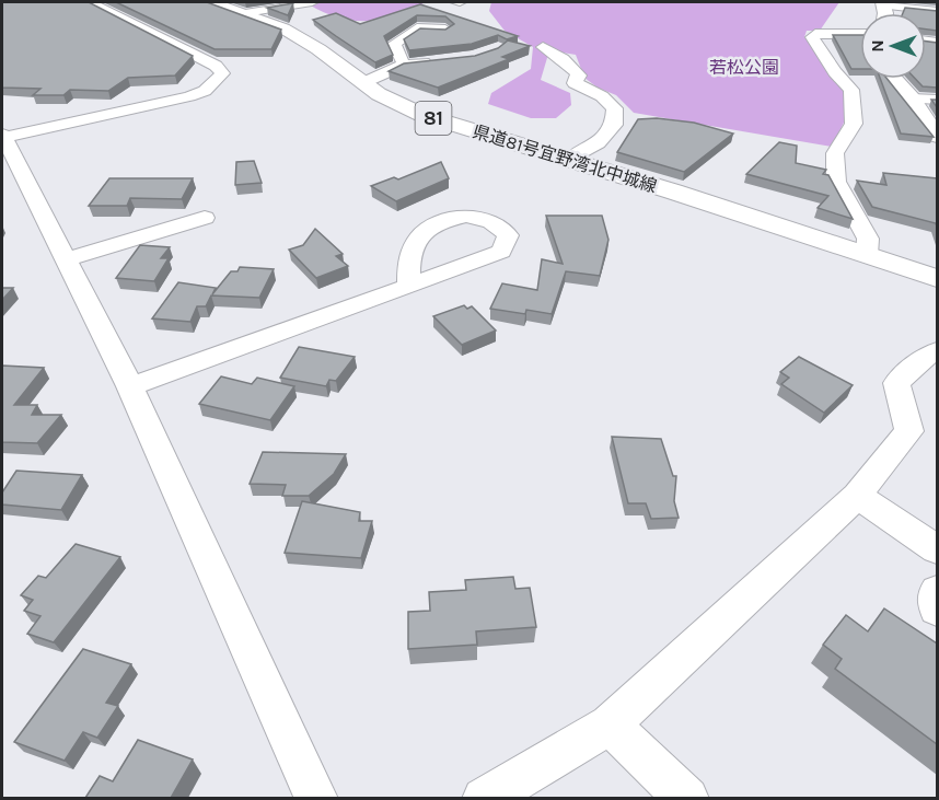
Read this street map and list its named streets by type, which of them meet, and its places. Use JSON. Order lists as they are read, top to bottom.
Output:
{
  "streets": {
    "main road": ["81", "県道81号宜野湾北中城線"]
  },
  "parks": ["若松公園"],
  "north": "left"
}
